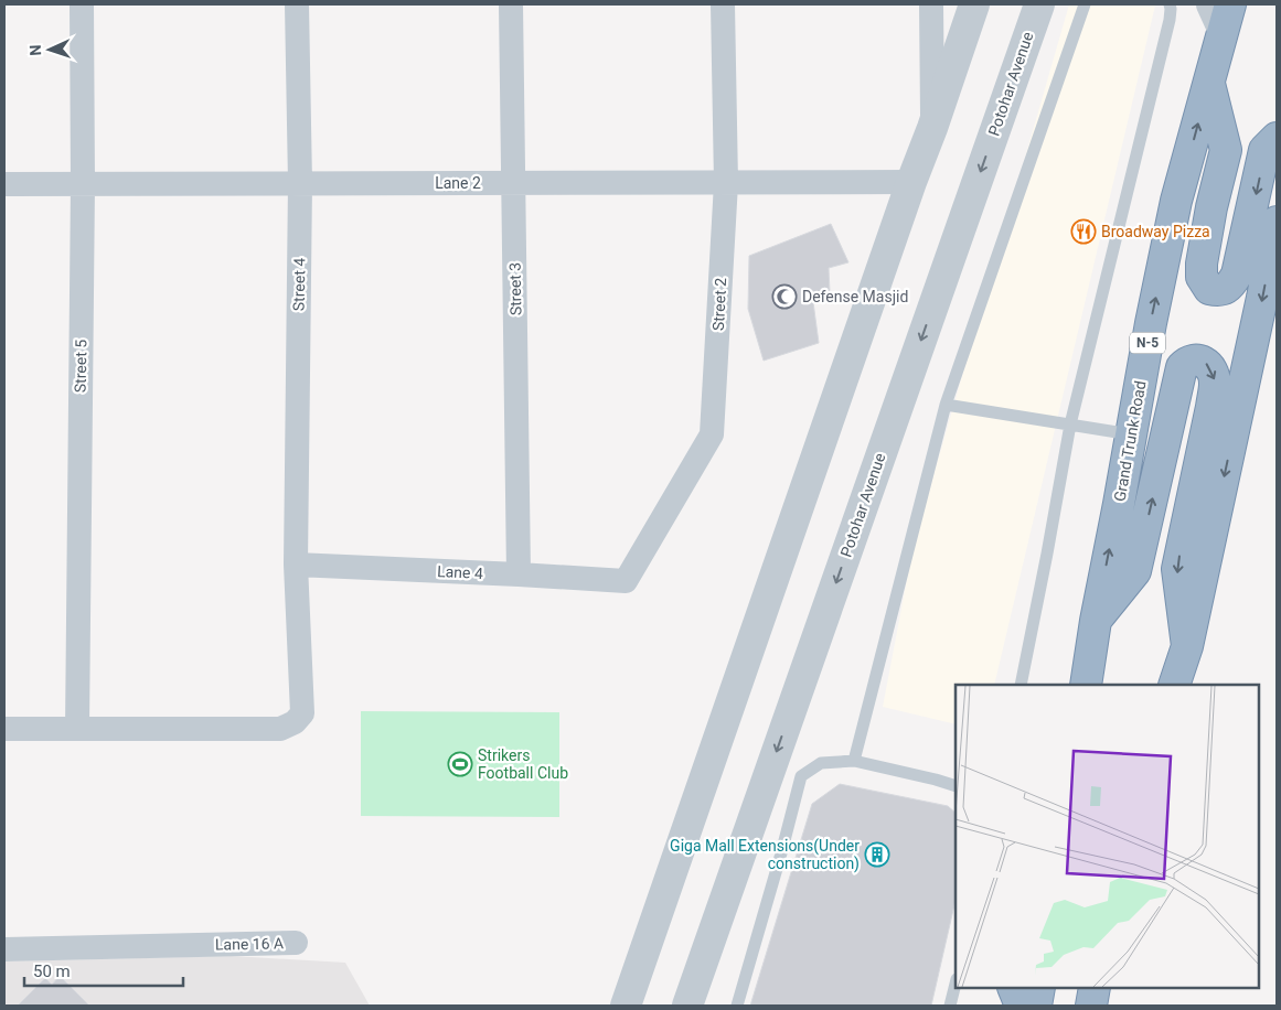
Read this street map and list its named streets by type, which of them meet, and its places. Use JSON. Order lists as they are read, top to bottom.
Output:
{
  "streets": {
    "highway": ["N-5", "Grand Trunk Road"],
    "street": [
      "Potohar Avenue",
      "Lane 2",
      "Street 4",
      "Street 3",
      "Street 2",
      "Street 5",
      "Lane 4",
      "Lane 16 A"
    ]
  },
  "crossings": [
    ["Lane 2", "Street 4"],
    ["Lane 2", "Street 3"],
    ["Lane 2", "Street 2"],
    ["Lane 2", "Street 5"],
    ["Street 4", "Street 5"],
    ["Street 4", "Lane 4"],
    ["Street 3", "Lane 4"],
    ["Street 2", "Lane 4"]
  ],
  "places": {
    "restaurant": ["Broadway Pizza"],
    "mosque": ["Defense Masjid"],
    "sports": ["Strikers Football Club"],
    "building": ["Giga Mall Extensions(Under construction)"]
  },
  "scale_bar": "50 m",
  "north": "left"
}
